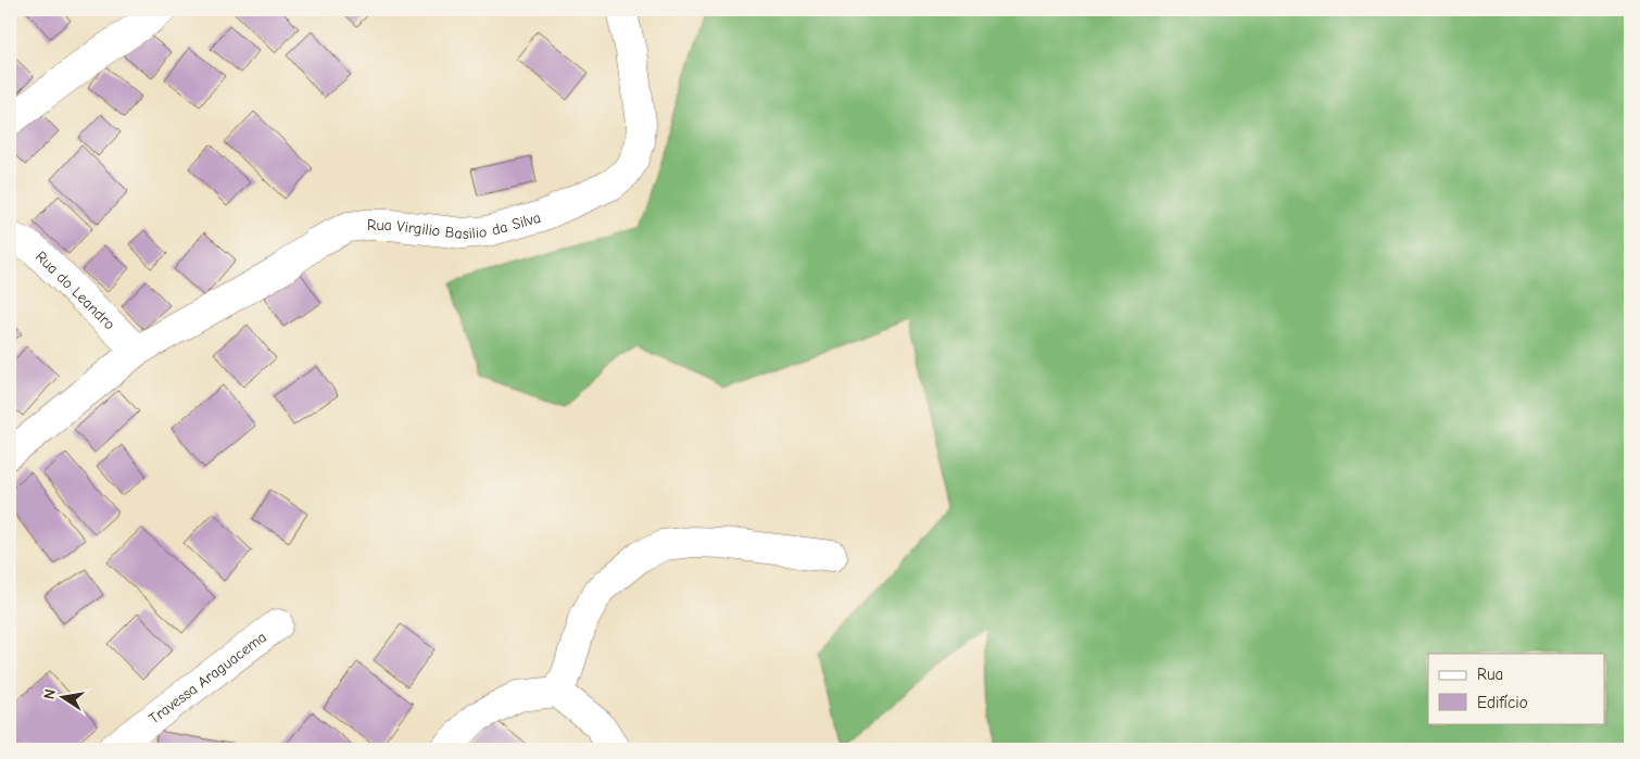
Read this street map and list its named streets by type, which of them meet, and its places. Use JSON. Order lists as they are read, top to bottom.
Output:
{
  "streets": {
    "street": ["Rua Virgilio Basilio da Silva", "Rua do Leandro", "Travessa Araguacema"]
  },
  "crossings": [
    ["Rua Virgilio Basilio da Silva", "Rua do Leandro"]
  ],
  "legend": ["Rua", "Edifício"],
  "north": "left"
}
